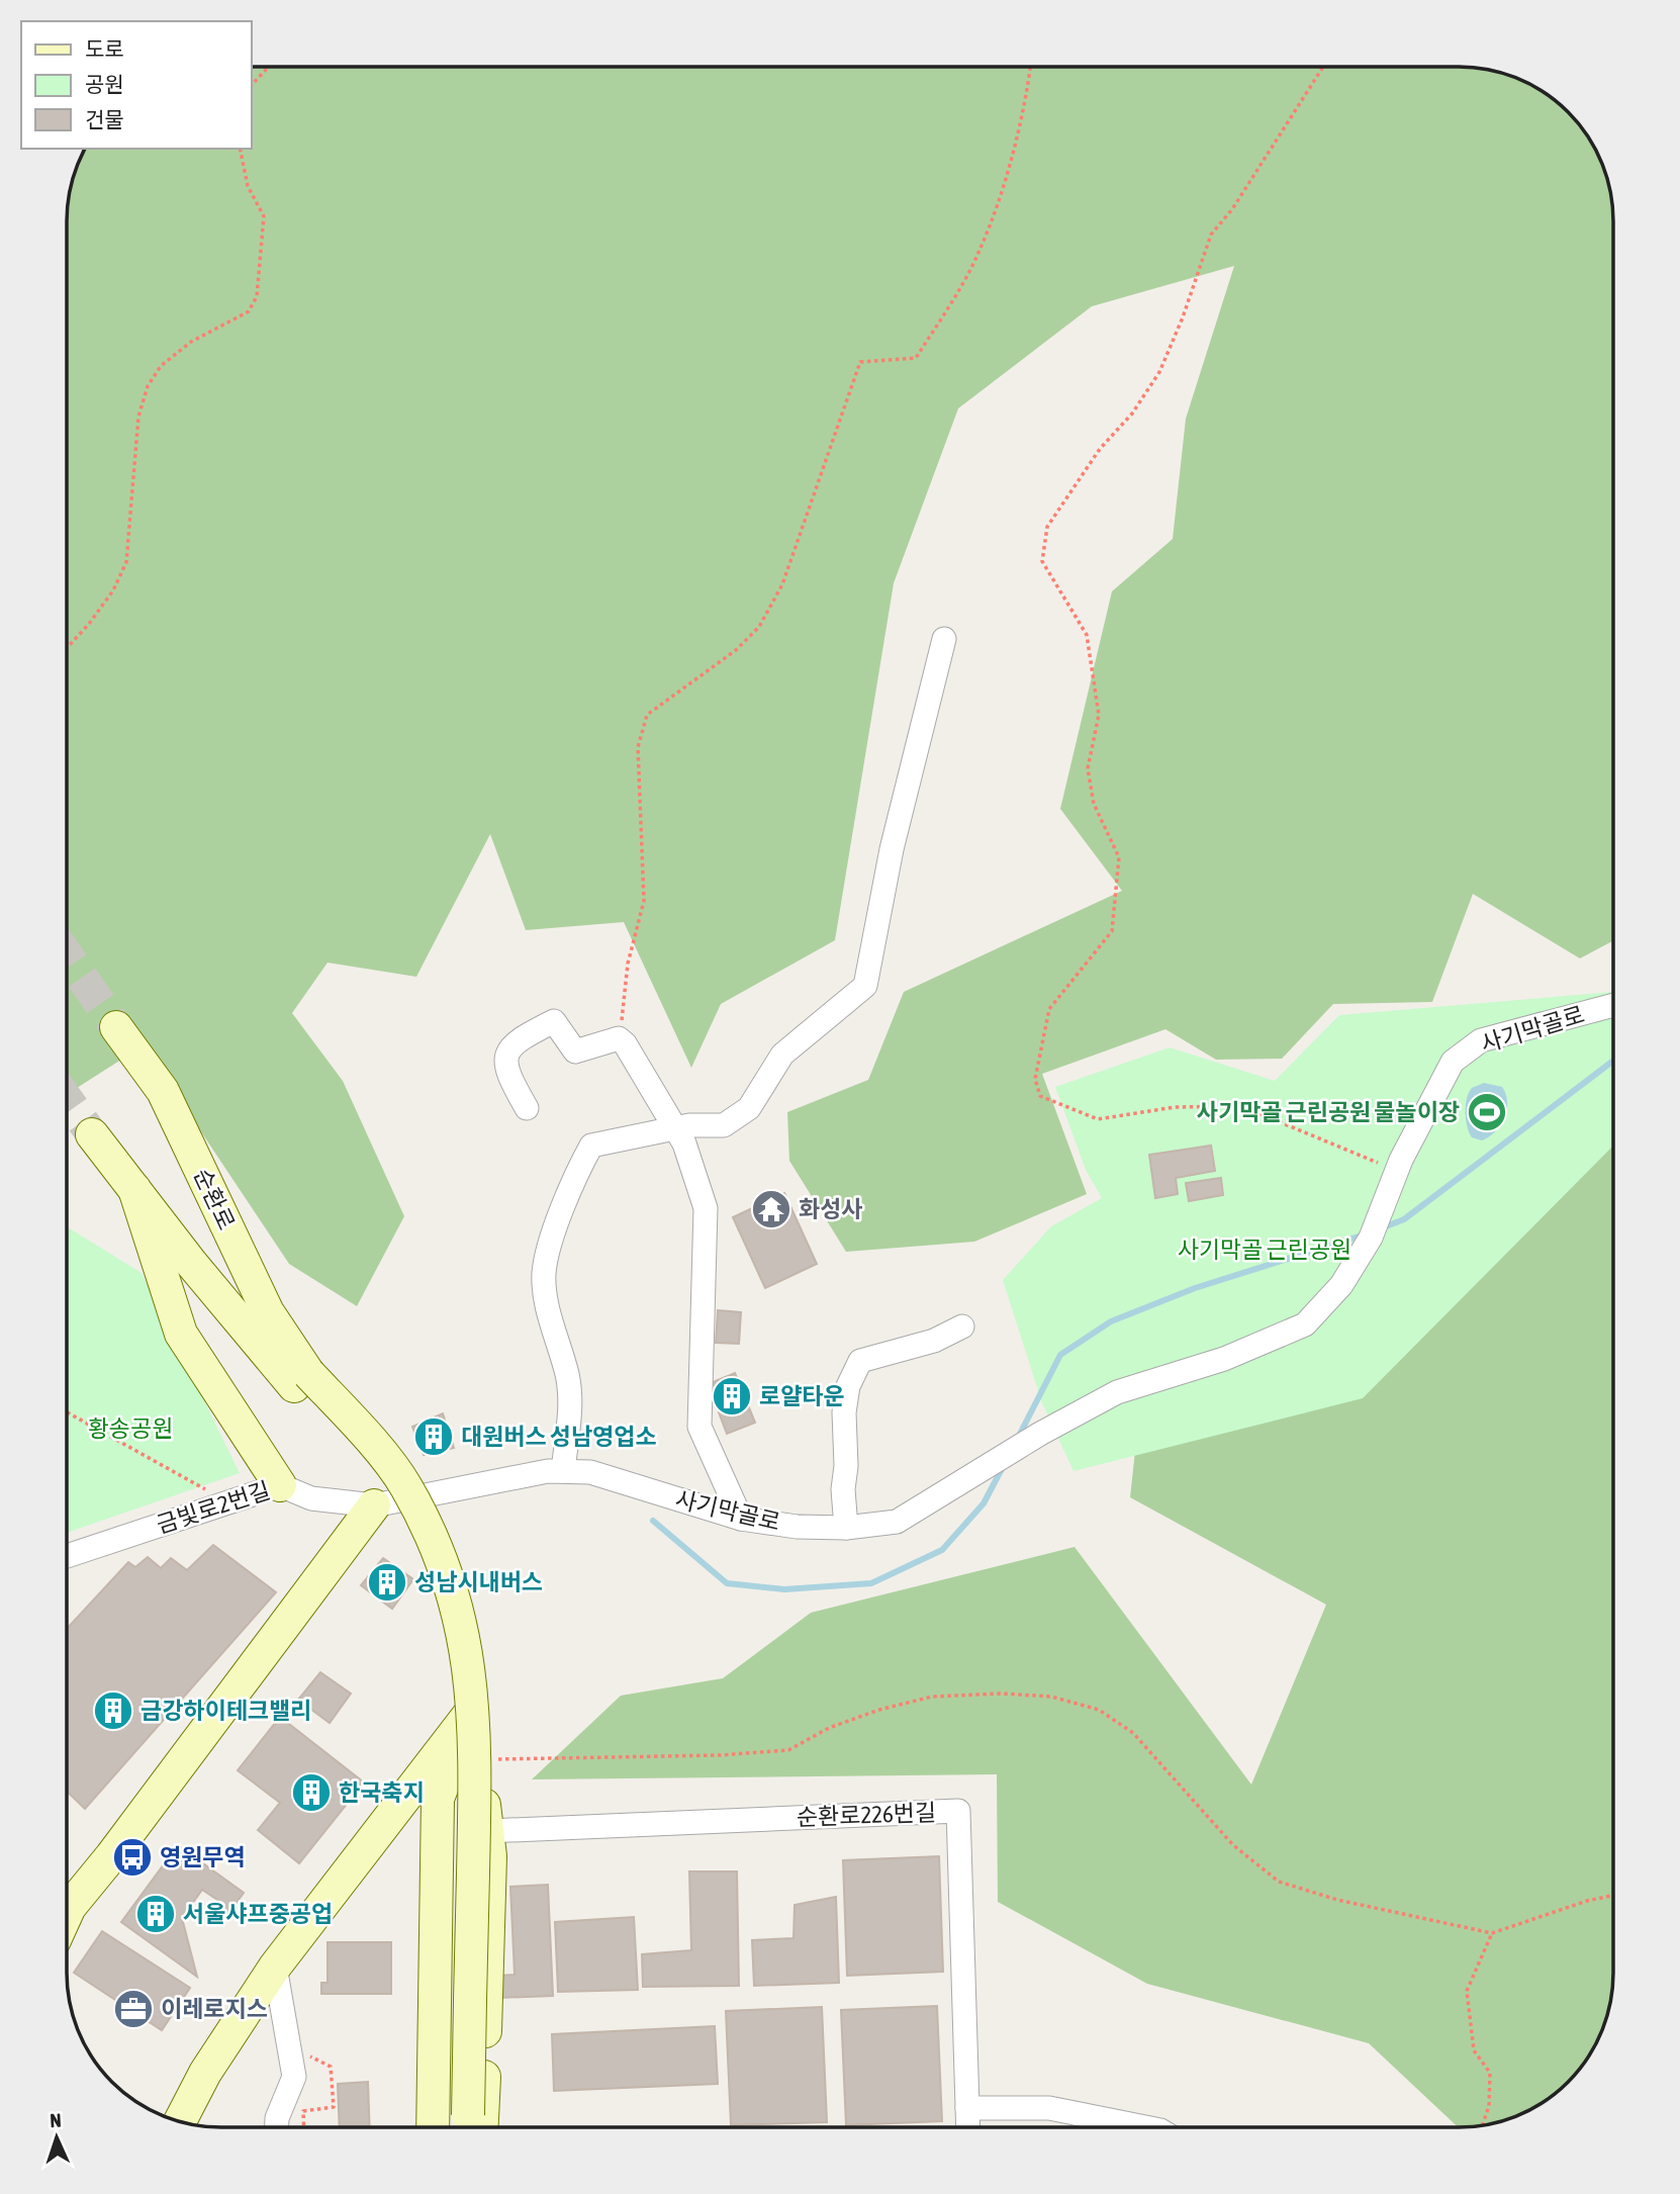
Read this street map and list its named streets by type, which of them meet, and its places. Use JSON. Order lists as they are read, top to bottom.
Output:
{
  "streets": {
    "main road": ["순환로"],
    "street": ["사기막골로", "금빛로2번길", "순환로226번길"]
  },
  "crossings": [
    ["사기막골로", "금빛로2번길"]
  ],
  "parks": ["사기막골 근린공원", "황송공원"],
  "places": {
    "sports": ["사기막골 근린공원 물놀이장"],
    "temple": ["화성사"],
    "building": [
      "로얄타운",
      "대원버스 성남영업소",
      "성남시내버스",
      "금강하이테크밸리",
      "한국축지",
      "서울샤프중공업"
    ],
    "bus stop": ["영원무역"],
    "office": ["이레로지스"]
  },
  "legend": ["도로", "공원", "건물"],
  "north": "top"
}
